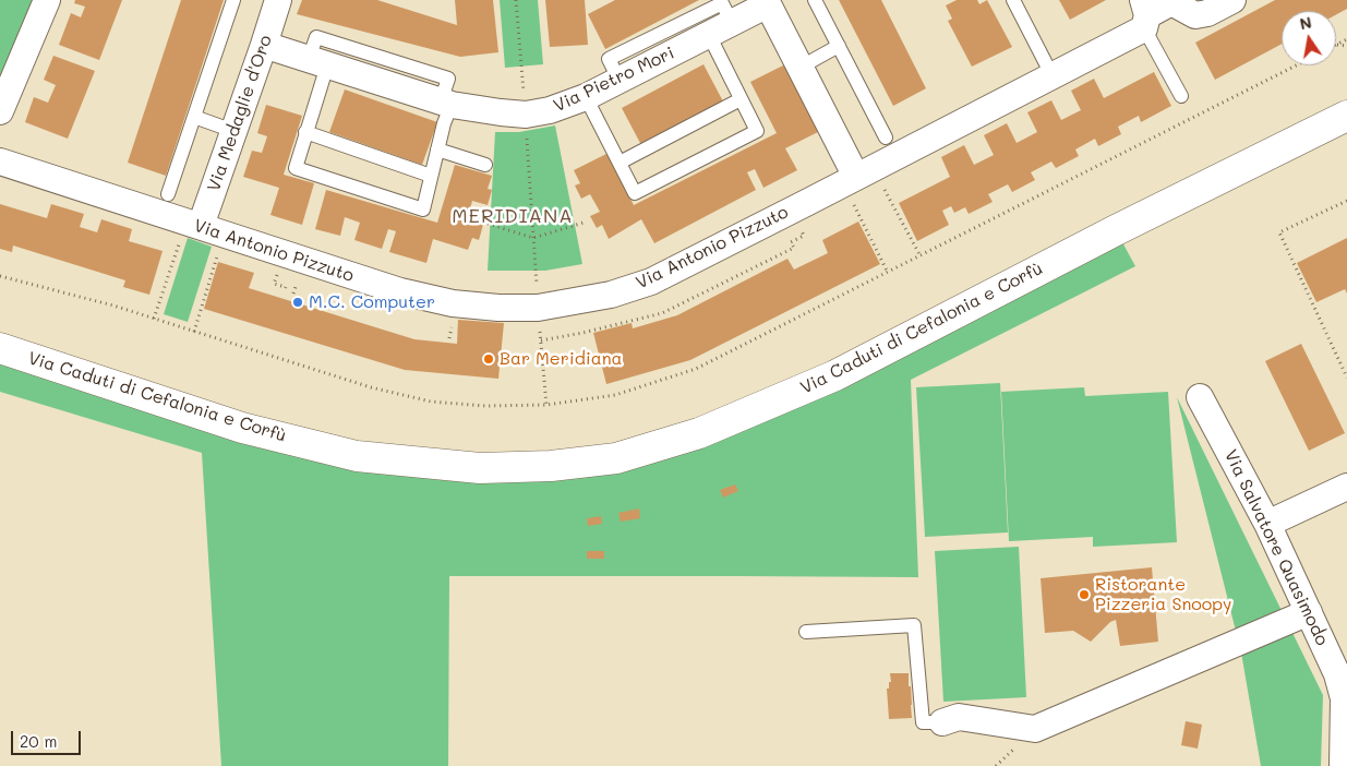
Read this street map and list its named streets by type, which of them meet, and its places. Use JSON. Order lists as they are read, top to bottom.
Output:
{
  "streets": {
    "street": [
      "Via Pietro Mori",
      "Via Medaglie d'Oro",
      "Via Antonio Pizzuto",
      "Via Caduti di Cefalonia e Corfù",
      "Via Salvatore Quasimodo"
    ]
  },
  "crossings": [
    ["Via Pietro Mori", "Via Medaglie d'Oro"],
    ["Via Medaglie d'Oro", "Via Antonio Pizzuto"]
  ],
  "districts": ["MERIDIANA"],
  "places": ["M.C. Computer", "Bar Meridiana", "Ristorante Pizzeria Snoopy"],
  "scale_bar": "20 m",
  "north": "top"
}
